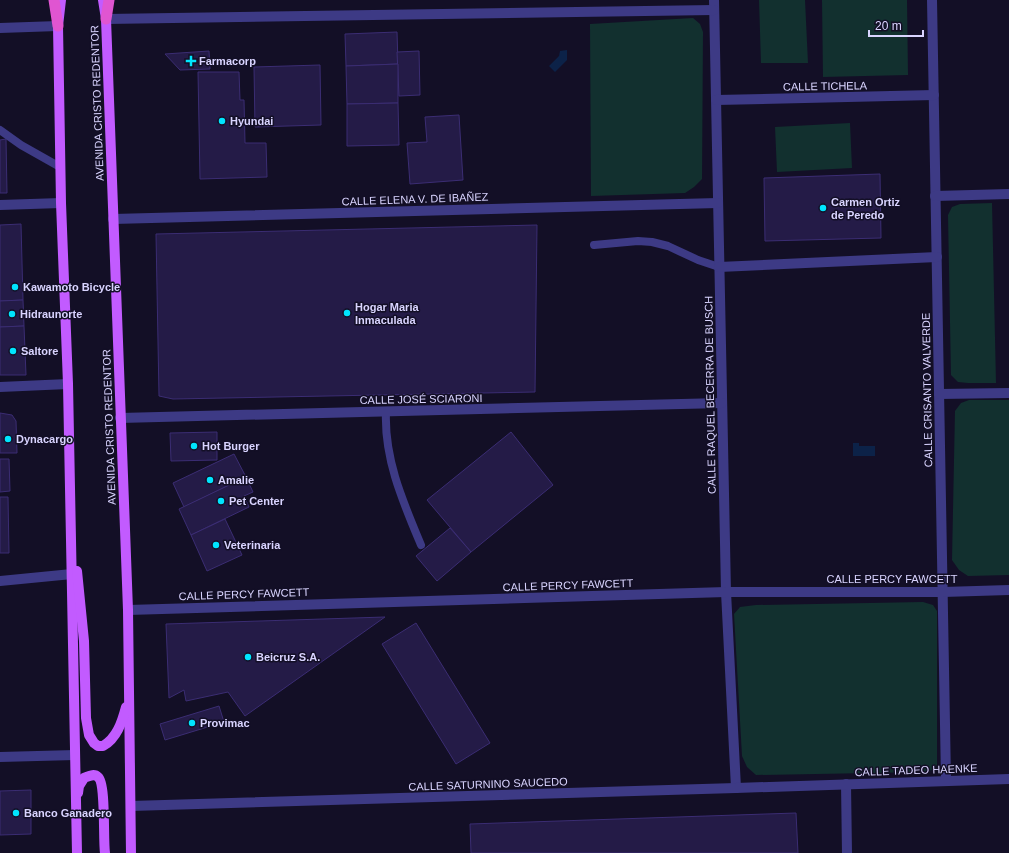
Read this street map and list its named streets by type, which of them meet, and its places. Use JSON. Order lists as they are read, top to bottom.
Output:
{
  "streets": {
    "main road": ["AVENIDA CRISTO REDENTOR"],
    "street": [
      "CALLE TICHELA",
      "CALLE ELENA V. DE IBAÑEZ",
      "CALLE CRISANTO VALVERDE",
      "CALLE RAQUEL BECERRA DE BUSCH",
      "CALLE JOSÉ SCIARONI",
      "CALLE PERCY FAWCETT",
      "CALLE TADEO HAENKE",
      "CALLE SATURNINO SAUCEDO"
    ]
  },
  "crossings": [
    ["CALLE TICHELA", "CALLE CRISANTO VALVERDE"],
    ["CALLE TICHELA", "CALLE RAQUEL BECERRA DE BUSCH"],
    ["AVENIDA CRISTO REDENTOR", "CALLE ELENA V. DE IBAÑEZ"],
    ["AVENIDA CRISTO REDENTOR", "CALLE JOSÉ SCIARONI"],
    ["AVENIDA CRISTO REDENTOR", "CALLE PERCY FAWCETT"],
    ["AVENIDA CRISTO REDENTOR", "CALLE SATURNINO SAUCEDO"],
    ["CALLE ELENA V. DE IBAÑEZ", "CALLE RAQUEL BECERRA DE BUSCH"],
    ["CALLE CRISANTO VALVERDE", "CALLE PERCY FAWCETT"],
    ["CALLE CRISANTO VALVERDE", "CALLE TADEO HAENKE"],
    ["CALLE RAQUEL BECERRA DE BUSCH", "CALLE JOSÉ SCIARONI"],
    ["CALLE RAQUEL BECERRA DE BUSCH", "CALLE PERCY FAWCETT"],
    ["CALLE RAQUEL BECERRA DE BUSCH", "CALLE SATURNINO SAUCEDO"],
    ["CALLE TADEO HAENKE", "CALLE SATURNINO SAUCEDO"]
  ],
  "places": {
    "health": ["Farmacorp"],
    "other": [
      "Hyundai",
      "Carmen Ortiz de Peredo",
      "Kawamoto Bicycle",
      "Hogar Maria Inmaculada",
      "Hidraunorte",
      "Saltore",
      "Dynacargo",
      "Hot Burger",
      "Amalie",
      "Pet Center",
      "Veterinaria",
      "Beicruz S.A.",
      "Provimac",
      "Banco Ganadero"
    ]
  },
  "scale_bar": "20 m"
}
